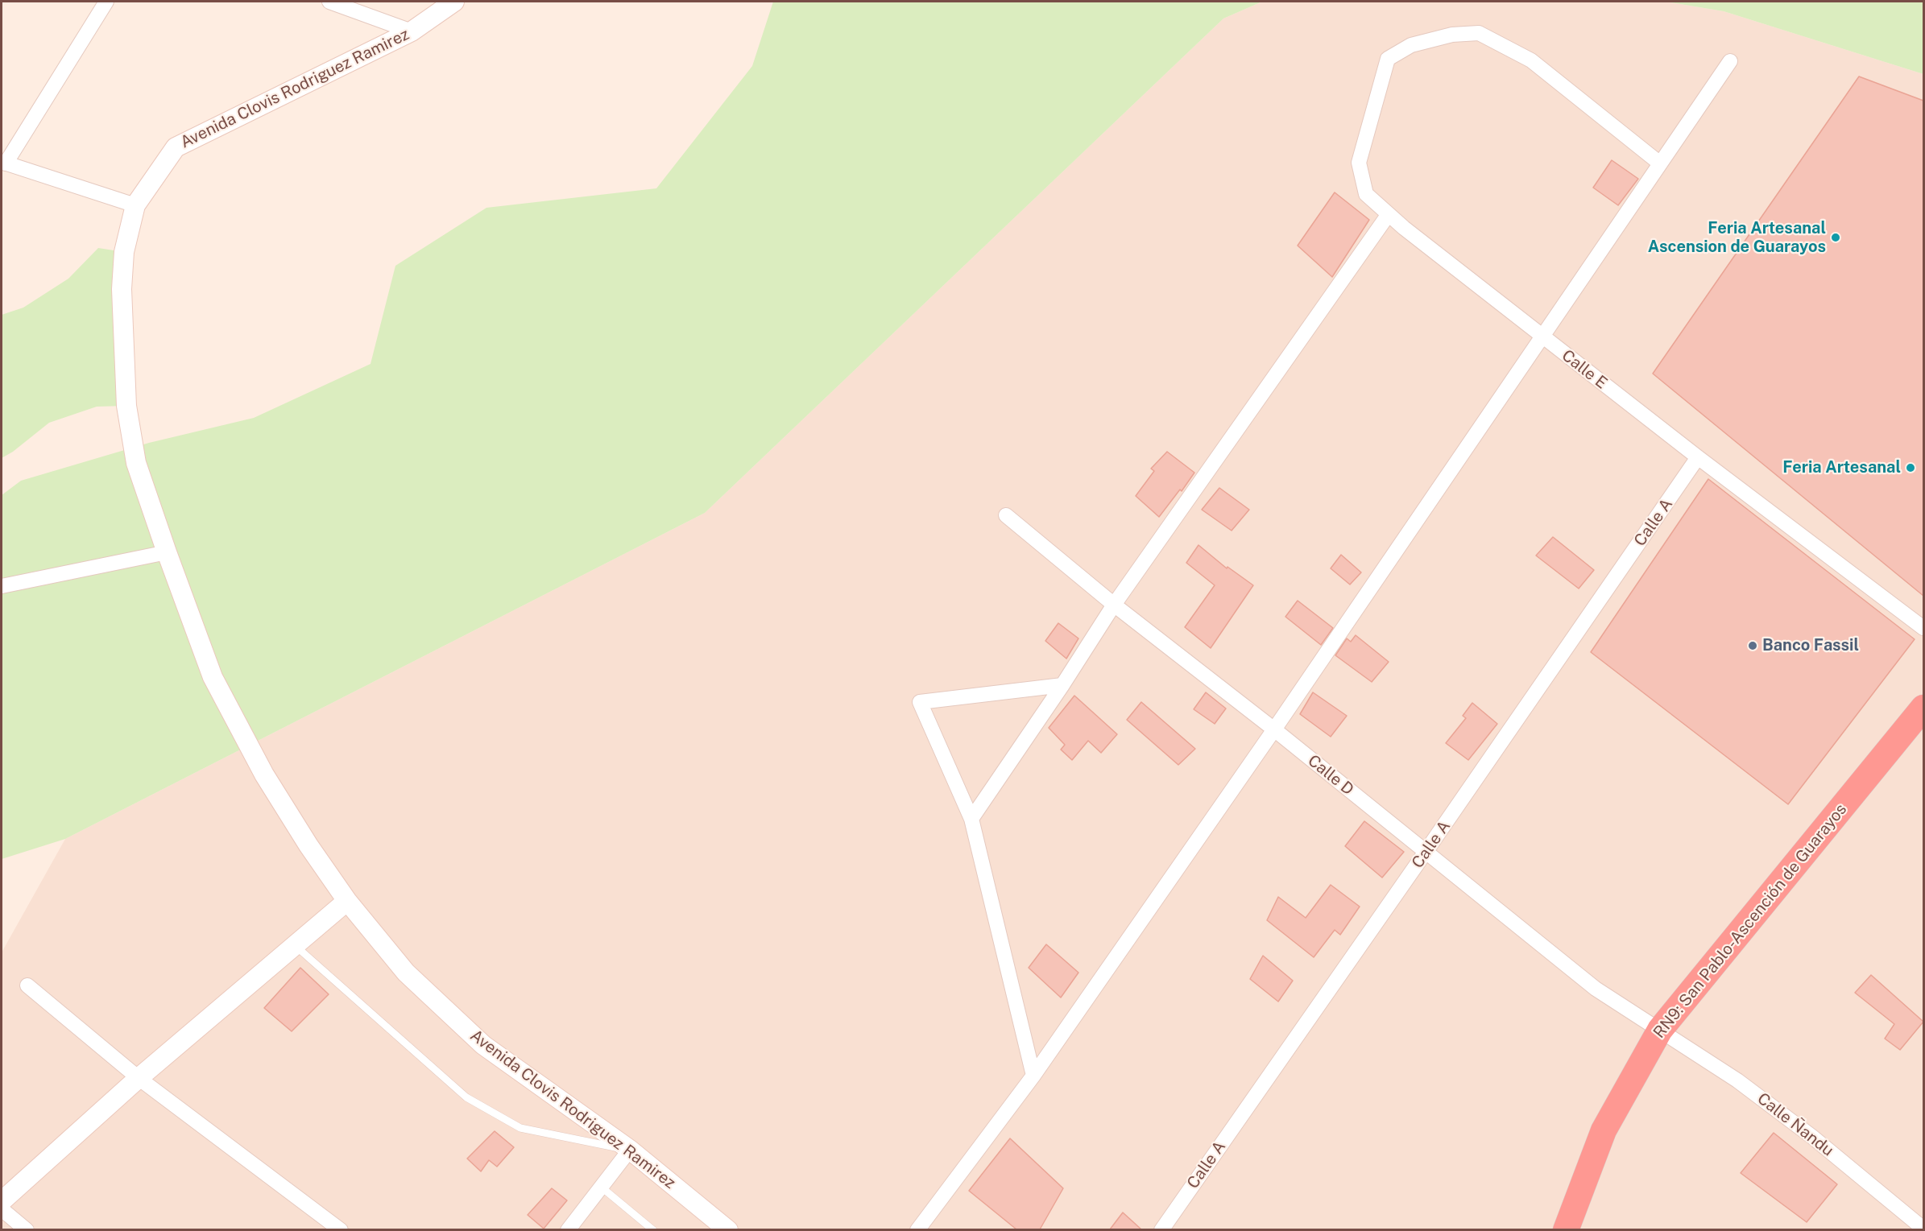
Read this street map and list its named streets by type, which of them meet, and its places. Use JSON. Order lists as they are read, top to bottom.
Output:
{
  "streets": {
    "highway": ["RN9: San Pablo-Ascención de Guarayos"],
    "main road": ["Avenida Clovis Rodriguez Ramirez"],
    "street": [
      "Calle E",
      "Calle A",
      "Calle D",
      "Calle Ñandu"
    ]
  },
  "crossings": [
    ["Calle E", "Calle A"],
    ["Calle A", "Calle D"],
    ["Calle D", "RN9: San Pablo-Ascención de Guarayos"],
    ["Calle D", "Calle Ñandu"],
    ["RN9: San Pablo-Ascención de Guarayos", "Calle Ñandu"]
  ],
  "places": ["Feria Artesanal Ascension de Guarayos", "Feria Artesanal", "Banco Fassil"]
}
